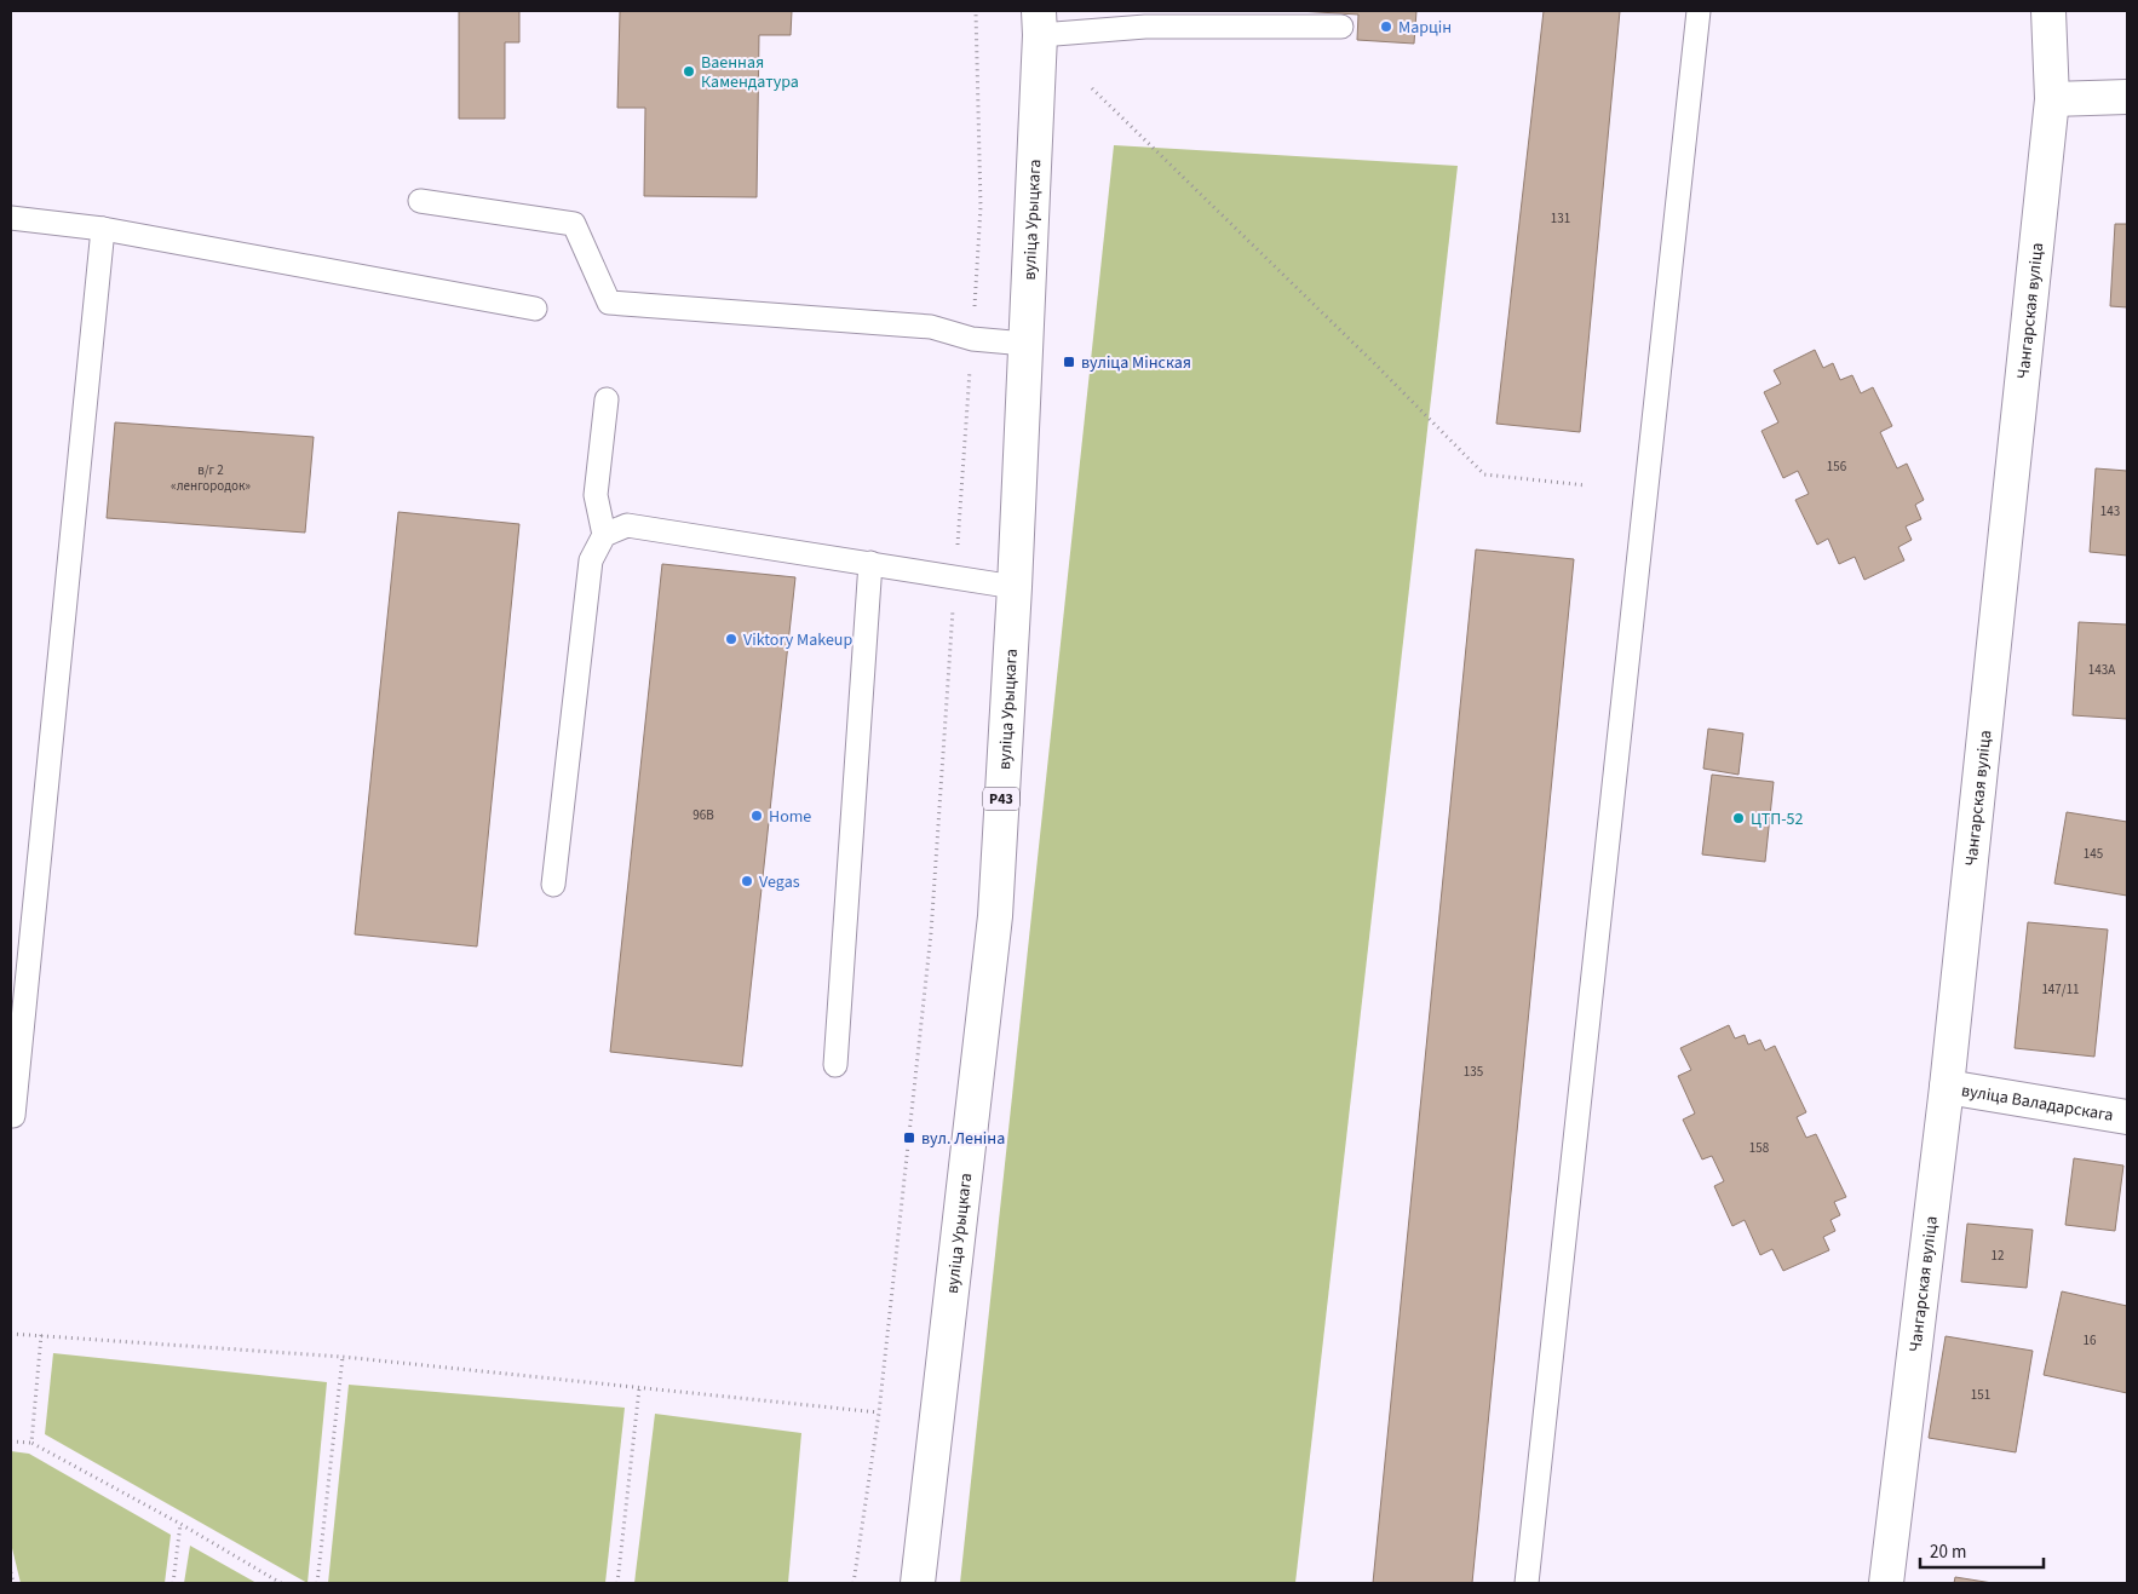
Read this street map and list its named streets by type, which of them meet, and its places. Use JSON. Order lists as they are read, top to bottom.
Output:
{
  "streets": {
    "main road": [
      "вуліца Урыцкага",
      "Чангарская вуліца",
      "Р43",
      "вуліца Валадарскага"
    ]
  },
  "crossings": [
    ["Чангарская вуліца", "вуліца Валадарскага"]
  ],
  "places": {
    "other": [
      "Марцін",
      "Ваенная Камендатура",
      "Viktory Makeup",
      "Home",
      "ЦТП-52",
      "Vegas"
    ],
    "transit": ["вуліца Мінская", "вул. Леніна"]
  },
  "house_numbers": [
    "131",
    "156",
    "в/г 2 «ленгородок»",
    "143",
    "143А",
    "96В",
    "145",
    "147/11",
    "135",
    "158",
    "12",
    "16",
    "151"
  ],
  "scale_bar": "20 m"
}
